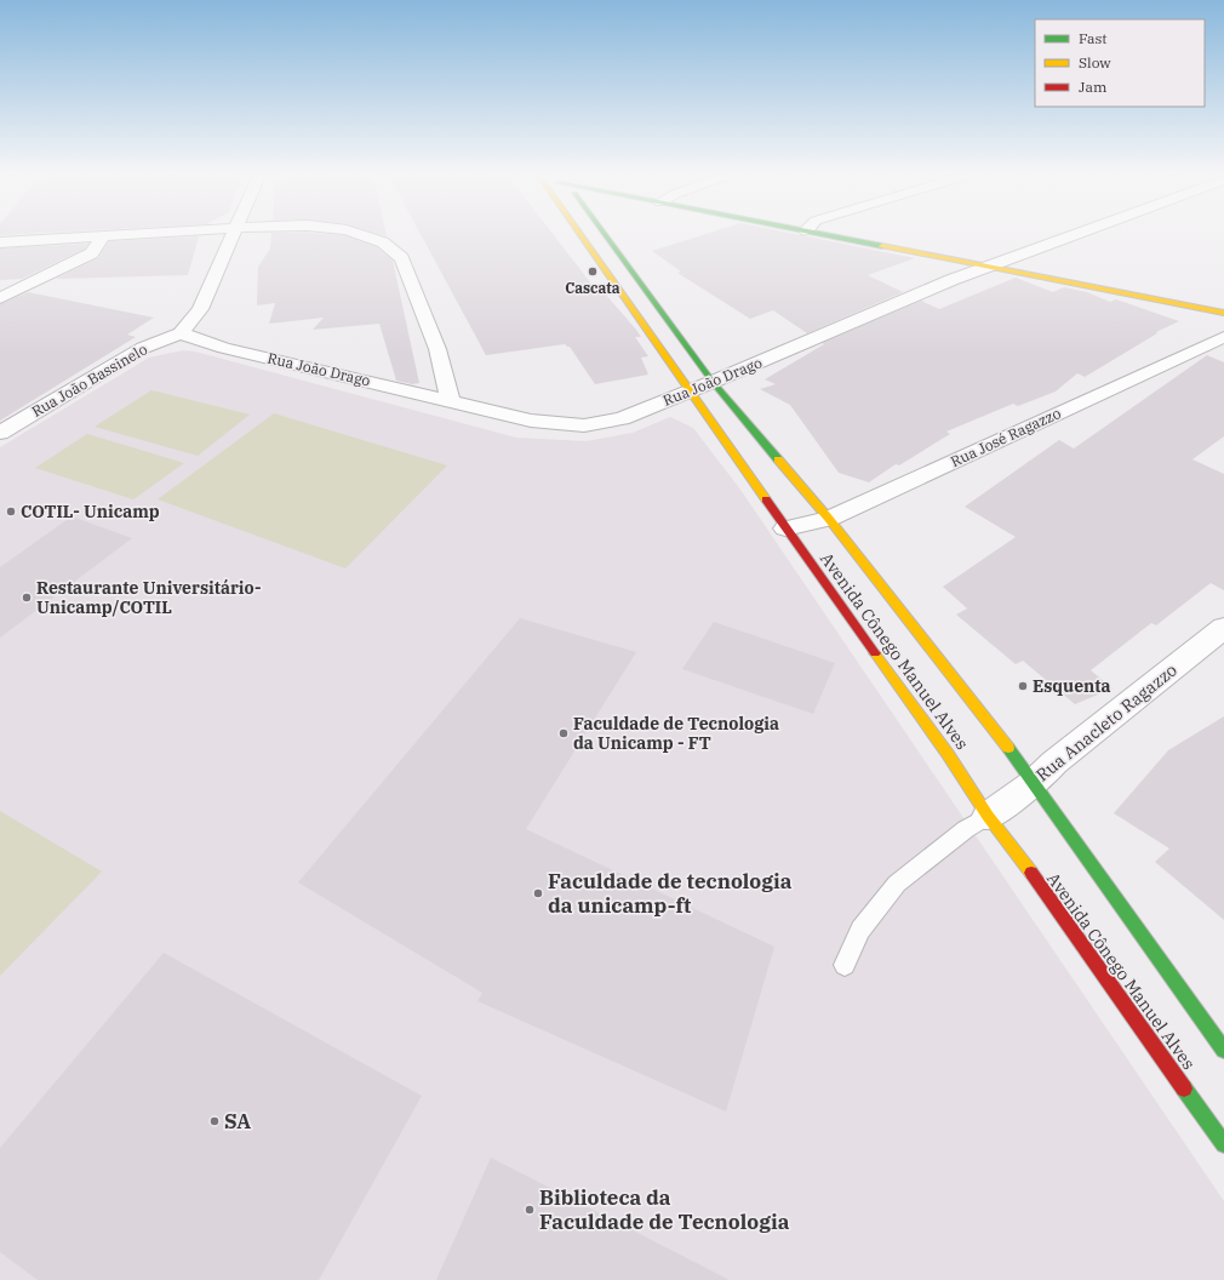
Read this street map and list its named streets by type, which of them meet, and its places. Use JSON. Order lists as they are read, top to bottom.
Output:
{
  "streets": {
    "street": [
      "Rua João Drago",
      "Rua João Bassinelo",
      "Rua José Ragazzo",
      "Avenida Cônego Manuel Alves",
      "Rua Anacleto Ragazzo"
    ]
  },
  "crossings": [
    ["Rua João Drago", "Rua João Bassinelo"],
    ["Rua João Drago", "Avenida Cônego Manuel Alves"],
    ["Rua José Ragazzo", "Avenida Cônego Manuel Alves"],
    ["Avenida Cônego Manuel Alves", "Rua Anacleto Ragazzo"]
  ],
  "places": [
    "Cascata",
    "COTIL- Unicamp",
    "Restaurante Universitário- Unicamp/COTIL",
    "Esquenta",
    "Faculdade de Tecnologia da Unicamp - FT",
    "Faculdade de tecnologia da unicamp-ft",
    "SA",
    "Biblioteca da Faculdade de Tecnologia"
  ],
  "legend": ["Fast", "Slow", "Jam"]
}
